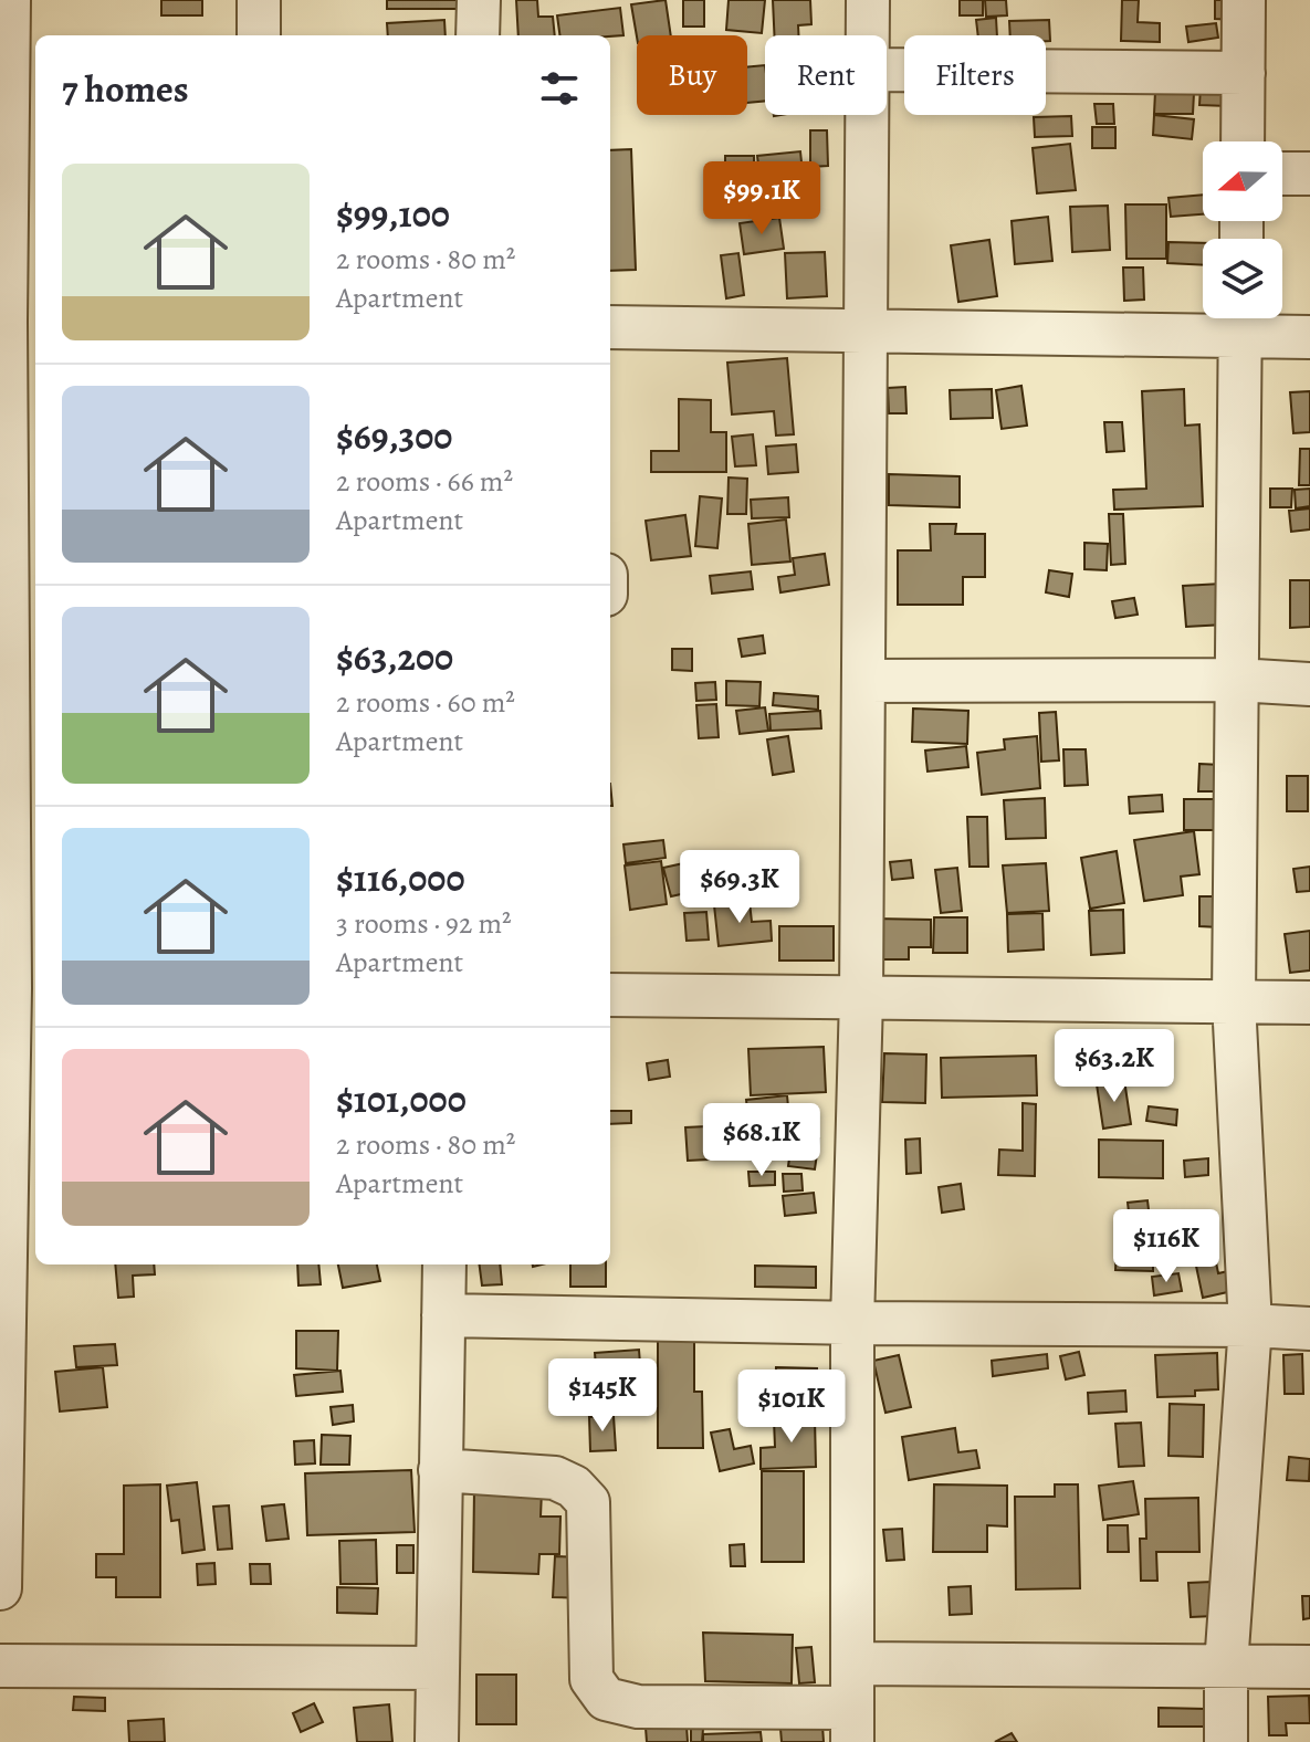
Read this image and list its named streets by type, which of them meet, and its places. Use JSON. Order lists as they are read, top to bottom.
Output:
{
  "north": "left",
  "page": {
    "chip": ["Buy", "Rent", "Filters"],
    "heading": "7 homes",
    "list": [
      {
        "name": "$99,100",
        "note": "2 rooms · 80 m² · Apartment"
      },
      {
        "name": "$69,300",
        "note": "2 rooms · 66 m² · Apartment"
      },
      {
        "name": "$63,200",
        "note": "2 rooms · 60 m² · Apartment"
      },
      {
        "name": "$116,000",
        "note": "3 rooms · 92 m² · Apartment"
      },
      {
        "name": "$101,000",
        "note": "2 rooms · 80 m² · Apartment"
      }
    ],
    "price": [
      "$99.1K",
      "$69.3K",
      "$63.2K",
      "$68.1K",
      "$116K",
      "$145K",
      "$101K"
    ]
  }
}
